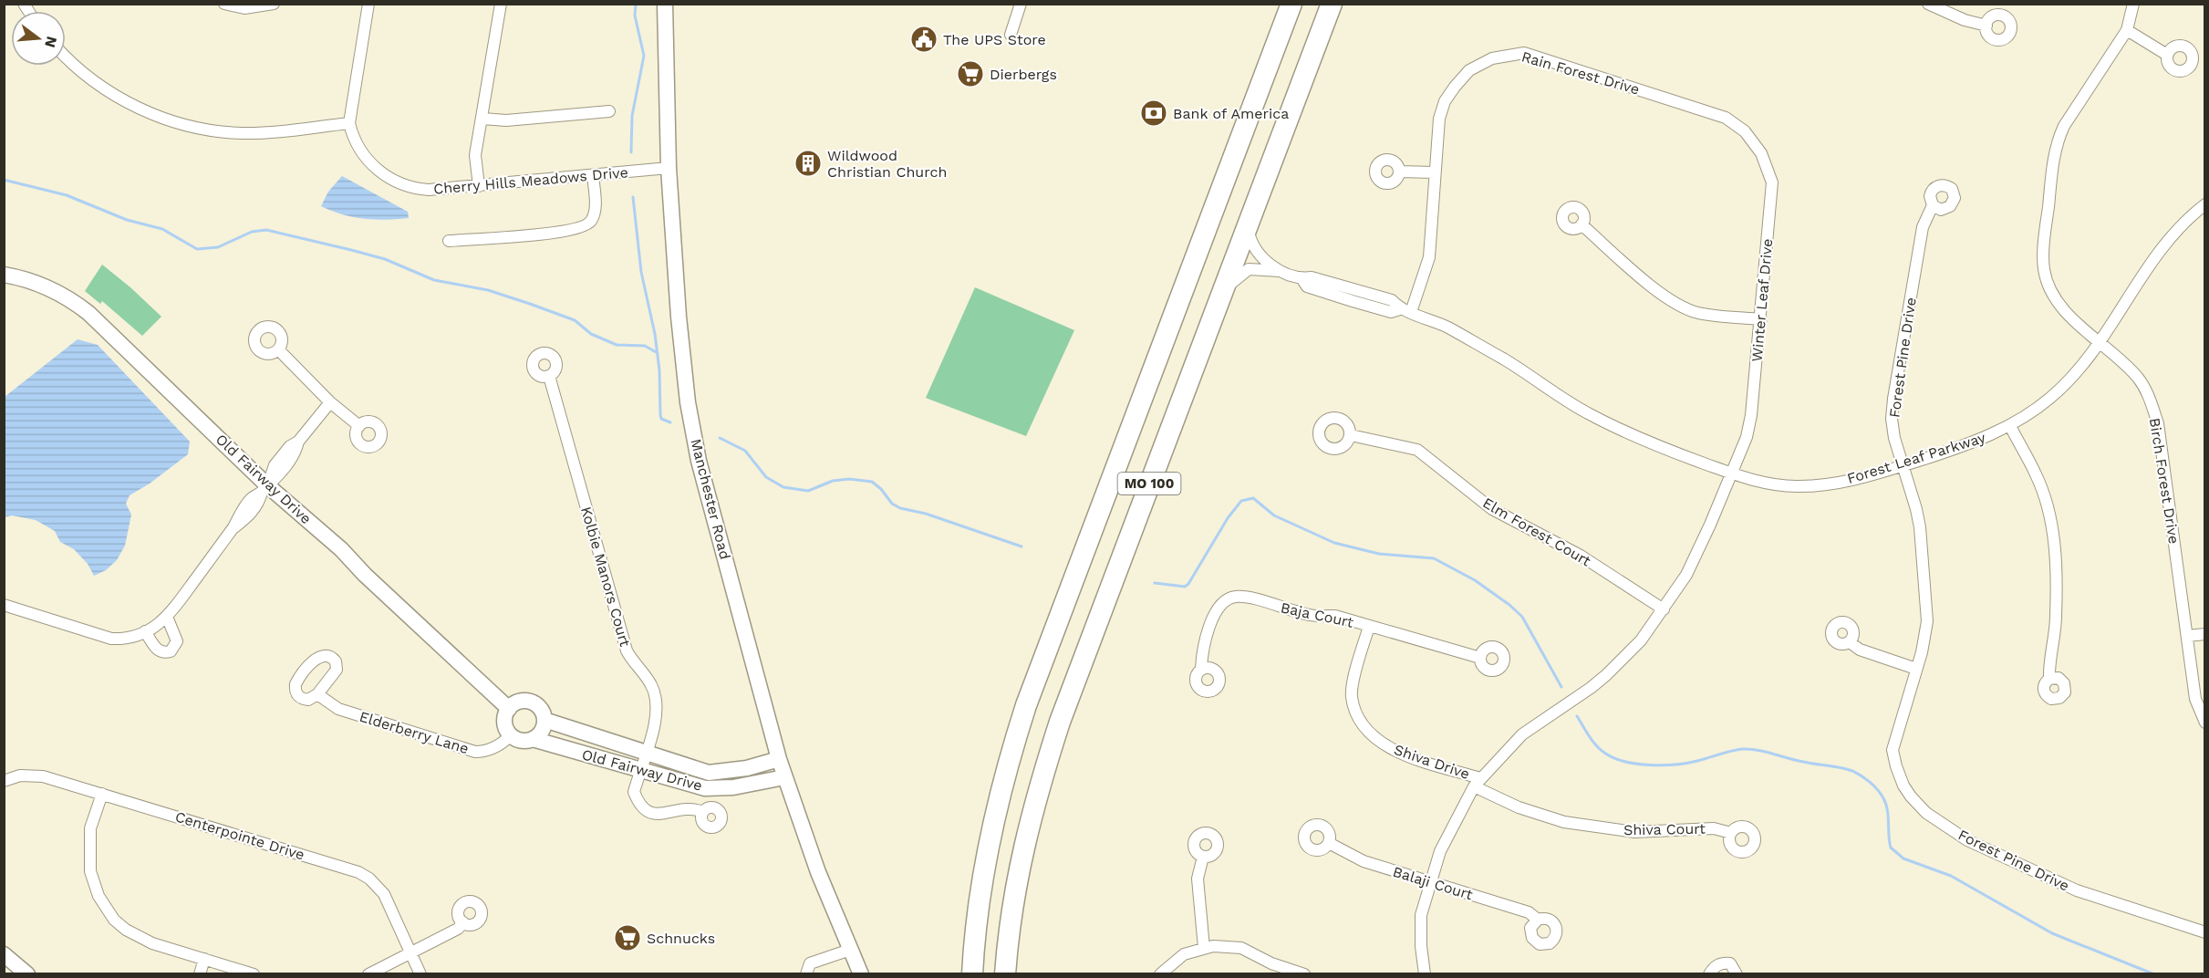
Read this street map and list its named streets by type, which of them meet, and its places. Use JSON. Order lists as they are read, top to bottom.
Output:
{
  "streets": {
    "highway": ["MO 100"],
    "street": [
      "Rain Forest Drive",
      "Cherry Hills Meadows Drive",
      "Winter Leaf Drive",
      "Forest Pine Drive",
      "Forest Leaf Parkway",
      "Old Fairway Drive",
      "Birch Forest Drive",
      "Manchester Road",
      "Elm Forest Court",
      "Kolbie Manors Court",
      "Baja Court",
      "Elderberry Lane",
      "Shiva Drive",
      "Shiva Court",
      "Centerpointe Drive",
      "Balaji Court"
    ]
  },
  "crossings": [
    ["Rain Forest Drive", "Winter Leaf Drive"],
    ["Rain Forest Drive", "Forest Leaf Parkway"],
    ["Cherry Hills Meadows Drive", "Manchester Road"],
    ["Winter Leaf Drive", "Forest Leaf Parkway"],
    ["Winter Leaf Drive", "Elm Forest Court"],
    ["Winter Leaf Drive", "Shiva Drive"],
    ["Winter Leaf Drive", "Shiva Court"],
    ["Winter Leaf Drive", "Balaji Court"],
    ["Forest Pine Drive", "Forest Leaf Parkway"],
    ["Forest Leaf Parkway", "Birch Forest Drive"],
    ["Forest Leaf Parkway", "MO 100"],
    ["Old Fairway Drive", "Manchester Road"],
    ["Old Fairway Drive", "Kolbie Manors Court"],
    ["Old Fairway Drive", "Elderberry Lane"],
    ["Baja Court", "Shiva Drive"],
    ["Shiva Drive", "Shiva Court"]
  ],
  "places": {
    "public building": ["The UPS Store"],
    "supermarket": ["Dierbergs", "Schnucks"],
    "bank": ["Bank of America"],
    "building": ["Wildwood Christian Church"]
  },
  "north": "right"
}
